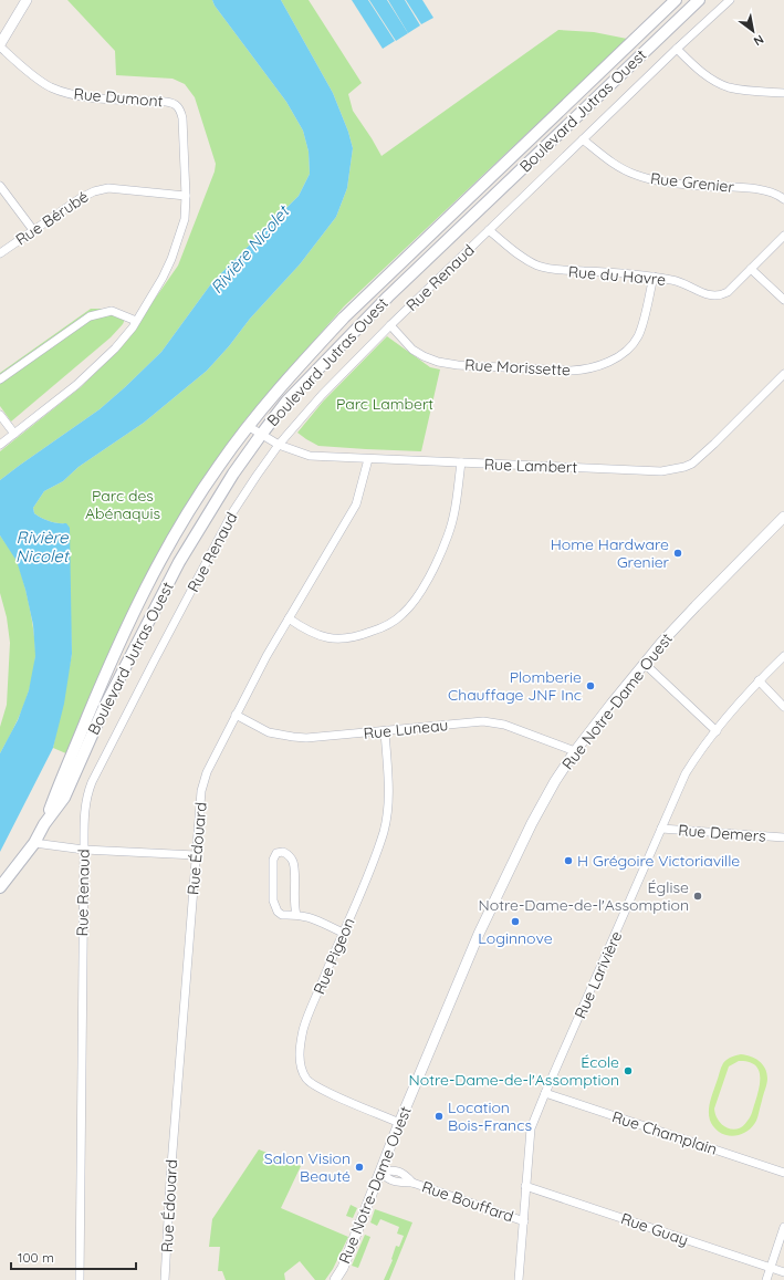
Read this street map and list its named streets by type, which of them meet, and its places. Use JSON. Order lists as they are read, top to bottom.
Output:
{
  "streets": {
    "main road": ["Boulevard Jutras Ouest"],
    "street": [
      "Rue Dumont",
      "Rue Grenier",
      "Rue Bérubé",
      "Rue du Havre",
      "Rue Renaud",
      "Rue Morissette",
      "Rue Lambert",
      "Rue Notre-Dame Ouest",
      "Rue Luneau",
      "Rue Demers",
      "Rue Édouard",
      "Rue Pigeon",
      "Rue Larivière",
      "Rue Champlain",
      "Rue Bouffard",
      "Rue Guay"
    ]
  },
  "crossings": [
    ["Rue Dumont", "Rue Bérubé"],
    ["Boulevard Jutras Ouest", "Rue Lambert"],
    ["Rue Grenier", "Rue Renaud"],
    ["Rue du Havre", "Rue Renaud"],
    ["Rue du Havre", "Rue Morissette"],
    ["Rue Renaud", "Rue Morissette"],
    ["Rue Renaud", "Rue Lambert"],
    ["Rue Lambert", "Rue Édouard"],
    ["Rue Notre-Dame Ouest", "Rue Luneau"],
    ["Rue Notre-Dame Ouest", "Rue Pigeon"],
    ["Rue Notre-Dame Ouest", "Rue Bouffard"],
    ["Rue Luneau", "Rue Édouard"],
    ["Rue Luneau", "Rue Pigeon"],
    ["Rue Demers", "Rue Larivière"],
    ["Rue Larivière", "Rue Champlain"],
    ["Rue Larivière", "Rue Bouffard"],
    ["Rue Larivière", "Rue Guay"]
  ],
  "water": ["Rivière Nicolet"],
  "parks": ["Parc Lambert", "Parc des Abénaquis"],
  "places": [
    "Home Hardware Grenier",
    "Plomberie Chauffage JNF Inc",
    "H Grégoire Victoriaville",
    "Église Notre-Dame-de-l'Assomption",
    "Loginnove",
    "École Notre-Dame-de-l'Assomption",
    "Location Bois-Francs",
    "Salon Vision Beauté"
  ],
  "scale_bar": "100 m",
  "north": "bottom right"
}
